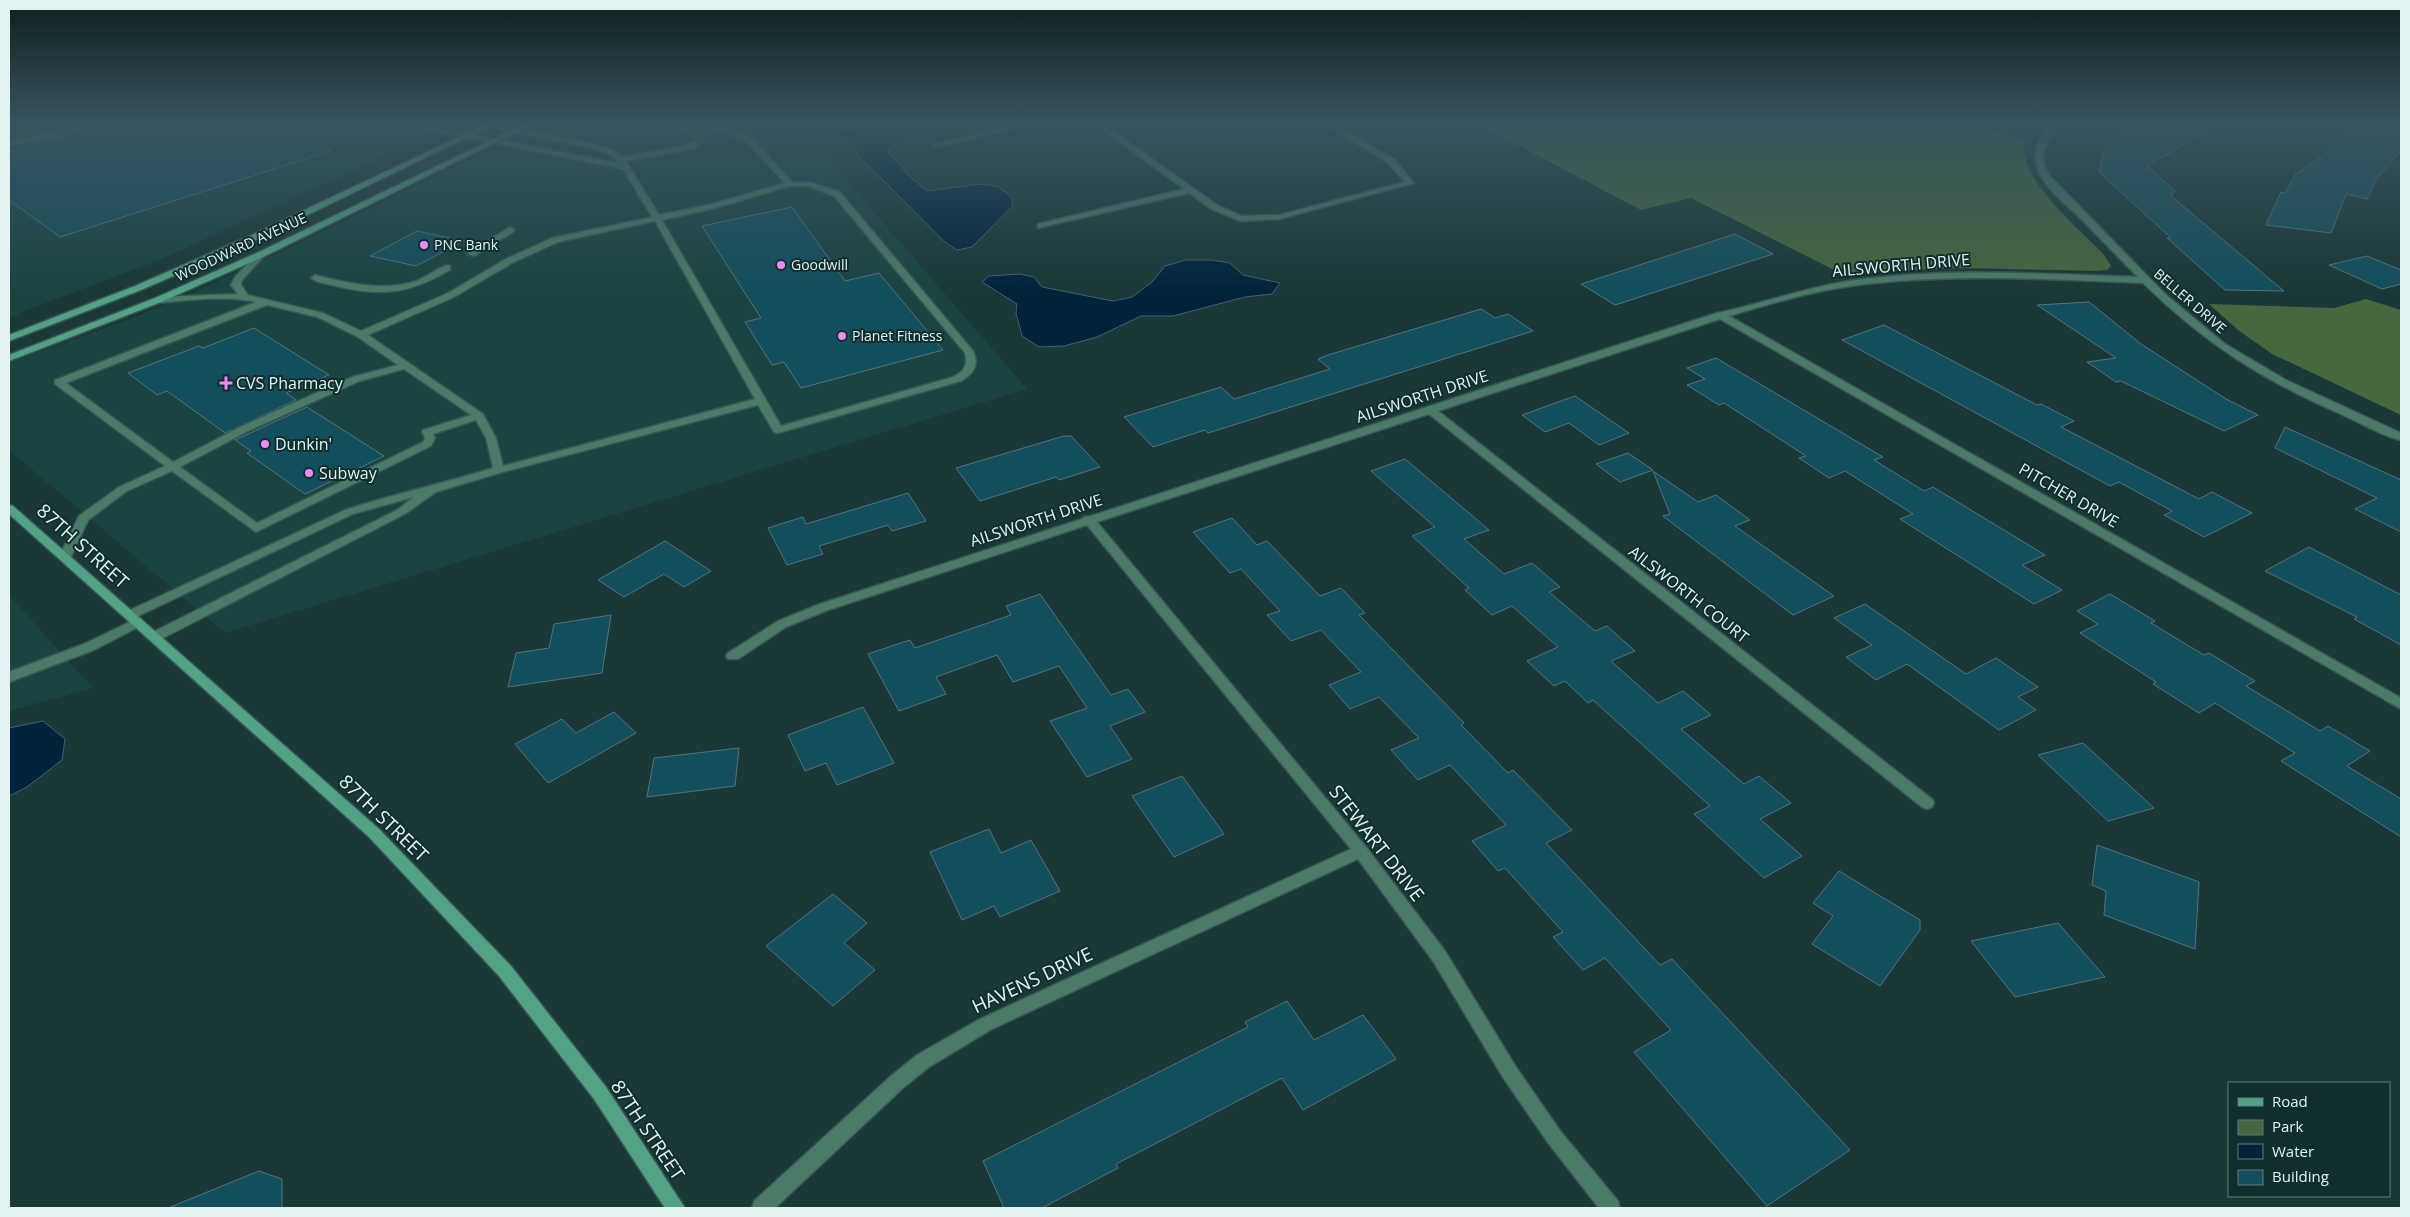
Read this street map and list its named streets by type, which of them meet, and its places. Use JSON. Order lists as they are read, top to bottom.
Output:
{
  "streets": {
    "main road": ["WOODWARD AVENUE", "87TH STREET"],
    "street": [
      "AILSWORTH DRIVE",
      "BELLER DRIVE",
      "PITCHER DRIVE",
      "AILSWORTH COURT",
      "STEWART DRIVE",
      "HAVENS DRIVE"
    ]
  },
  "crossings": [
    ["AILSWORTH DRIVE", "BELLER DRIVE"],
    ["AILSWORTH DRIVE", "PITCHER DRIVE"],
    ["AILSWORTH DRIVE", "AILSWORTH COURT"],
    ["AILSWORTH DRIVE", "STEWART DRIVE"],
    ["STEWART DRIVE", "HAVENS DRIVE"]
  ],
  "places": {
    "other": [
      "PNC Bank",
      "Goodwill",
      "Planet Fitness",
      "Dunkin'",
      "Subway"
    ],
    "health": ["CVS Pharmacy"]
  },
  "legend": [
    "Road",
    "Park",
    "Water",
    "Building"
  ]
}
